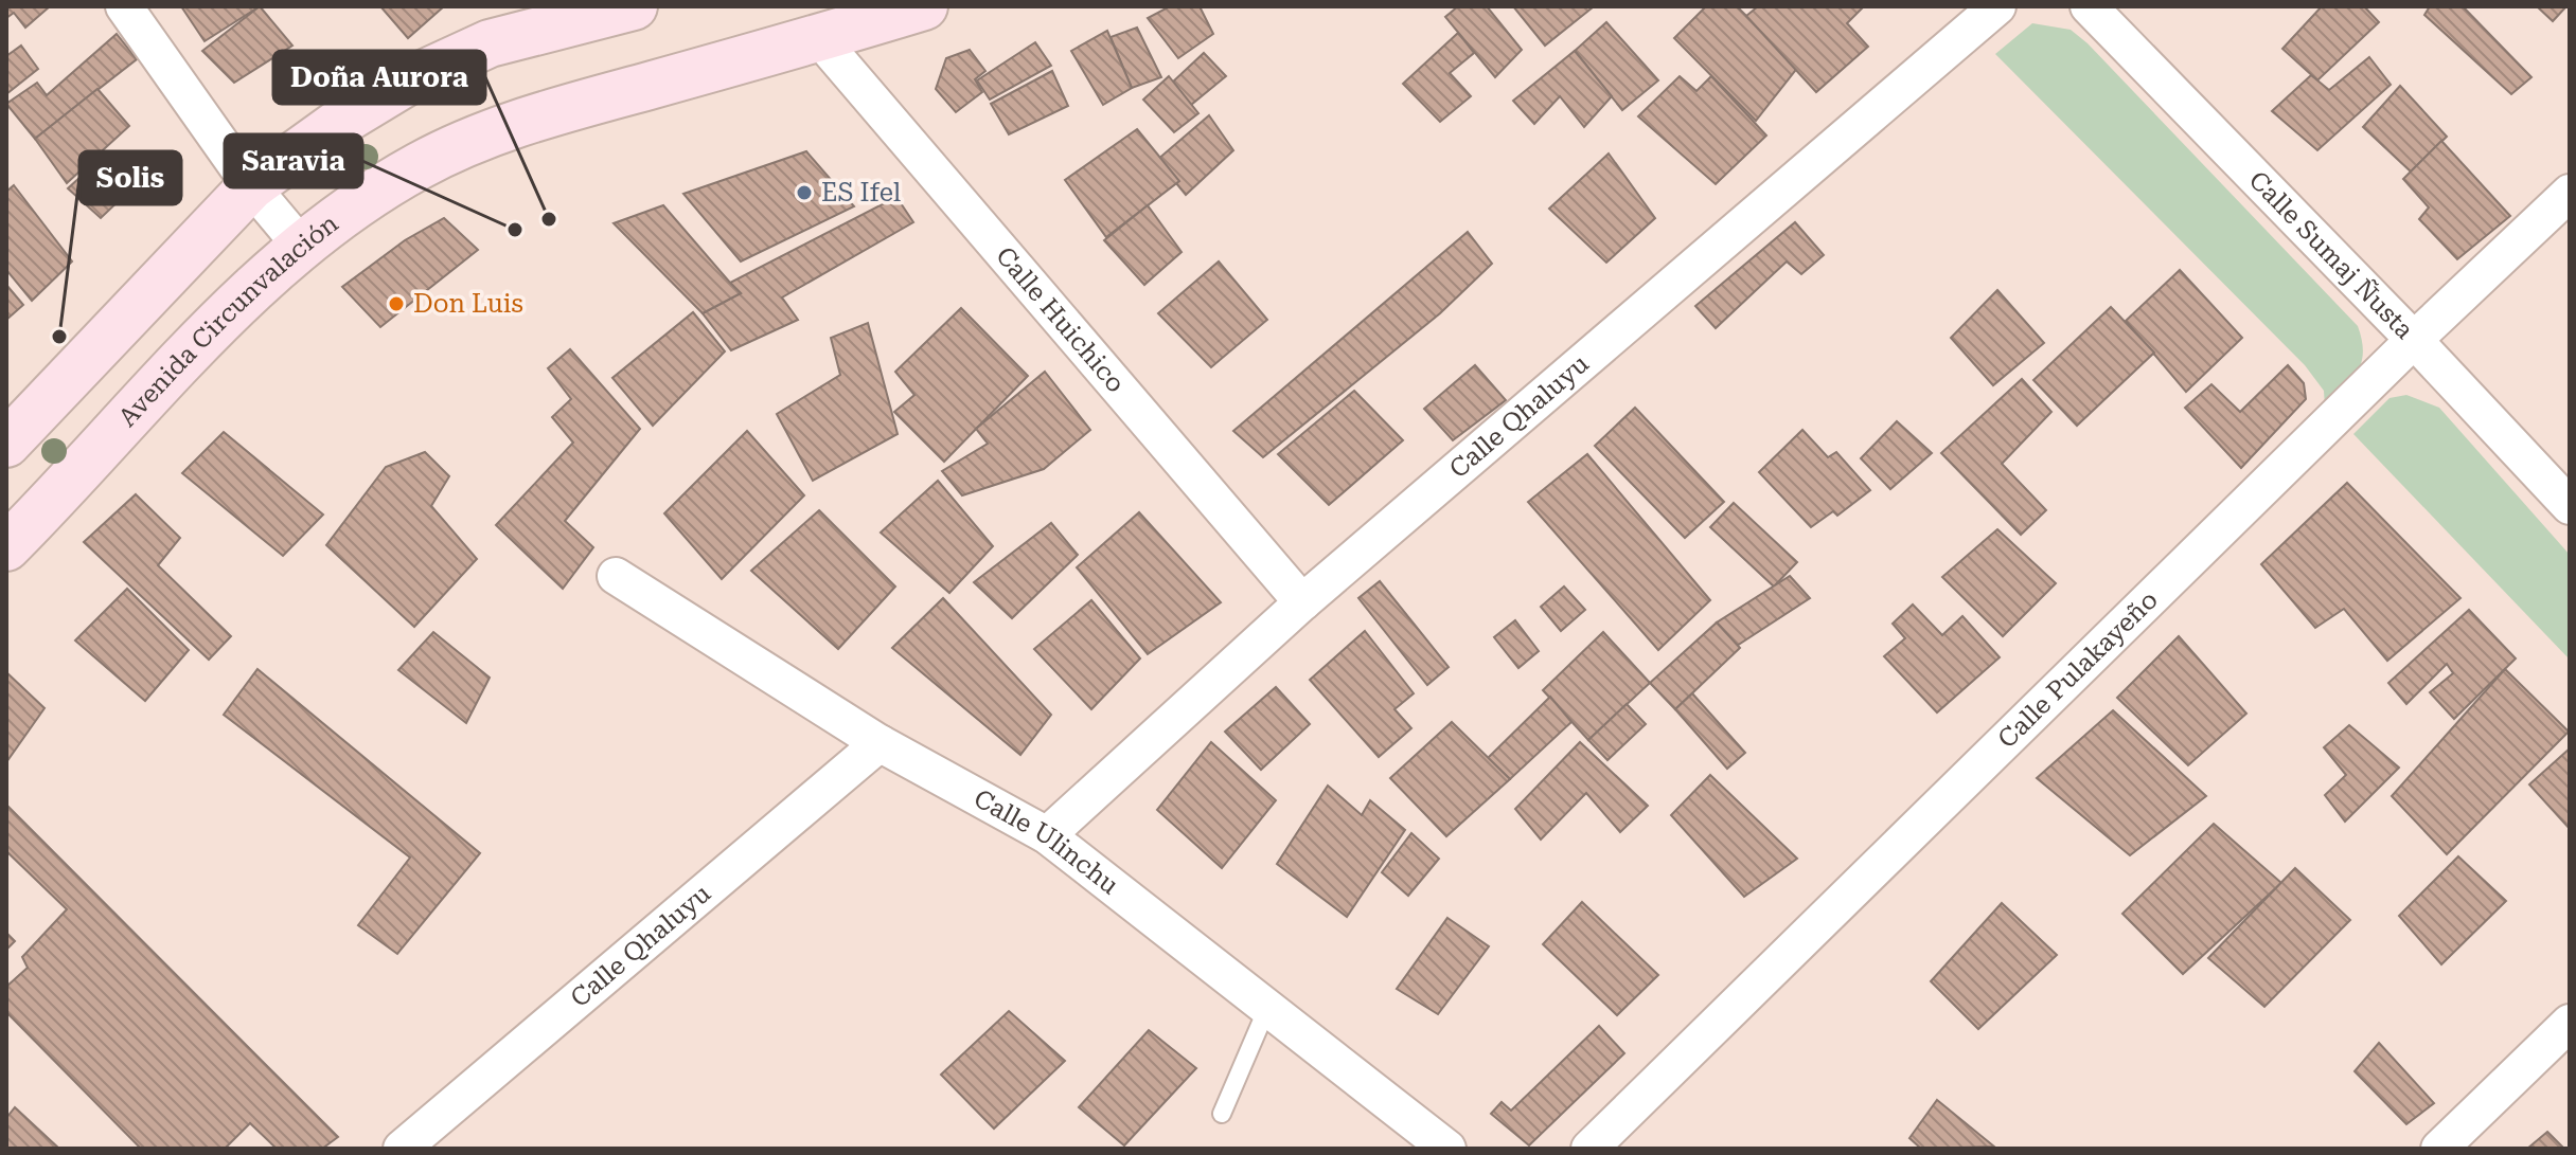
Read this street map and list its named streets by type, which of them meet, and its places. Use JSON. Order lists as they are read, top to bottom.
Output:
{
  "streets": {
    "main road": ["Avenida Circunvalación"],
    "street": [
      "Calle Sumaj Ñusta",
      "Calle Huichico",
      "Calle Qhaluyu",
      "Calle Pulakayeño",
      "Calle Ulinchu"
    ]
  },
  "crossings": [
    ["Calle Sumaj Ñusta", "Calle Pulakayeño"],
    ["Calle Huichico", "Avenida Circunvalación"],
    ["Calle Huichico", "Calle Qhaluyu"],
    ["Calle Qhaluyu", "Calle Ulinchu"]
  ],
  "places": [
    "ES Ifel",
    "Doña Aurora",
    "Saravia",
    "Don Luis",
    "Solis"
  ]
}
